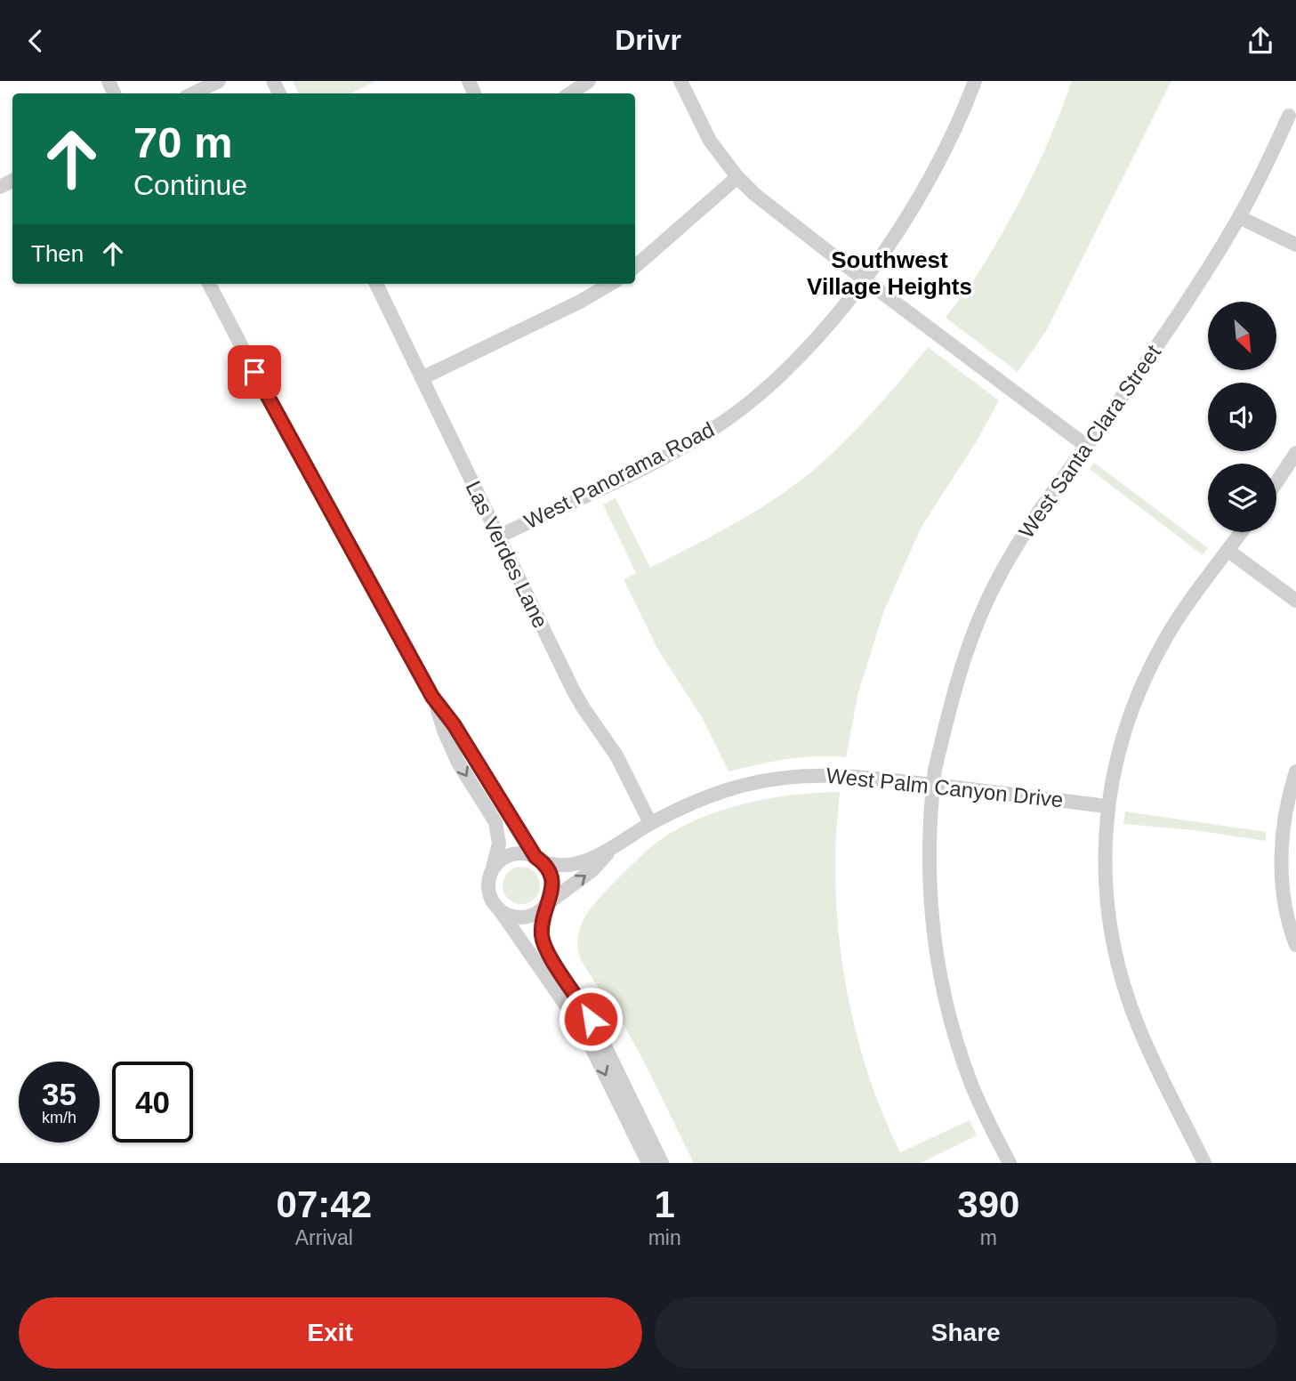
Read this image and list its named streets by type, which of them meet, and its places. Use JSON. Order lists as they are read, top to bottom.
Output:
{
  "streets": {
    "street": [
      "West Santa Clara Street",
      "West Panorama Road",
      "Las Verdes Lane",
      "West Palm Canyon Drive"
    ]
  },
  "crossings": [
    ["West Santa Clara Street", "West Palm Canyon Drive"],
    ["West Panorama Road", "Las Verdes Lane"],
    ["Las Verdes Lane", "West Palm Canyon Drive"]
  ],
  "districts": ["Southwest Village Heights"],
  "north": "bottom right",
  "page": {
    "header": "Drivr",
    "turn": ["70 m", "Continue"],
    "then": "Then",
    "speed": "35 km/h",
    "limit": "40",
    "eta": [
      "07:42",
      "Arrival",
      "1",
      "min",
      "390",
      "m"
    ],
    "buttons": ["Exit", "Share"]
  }
}
